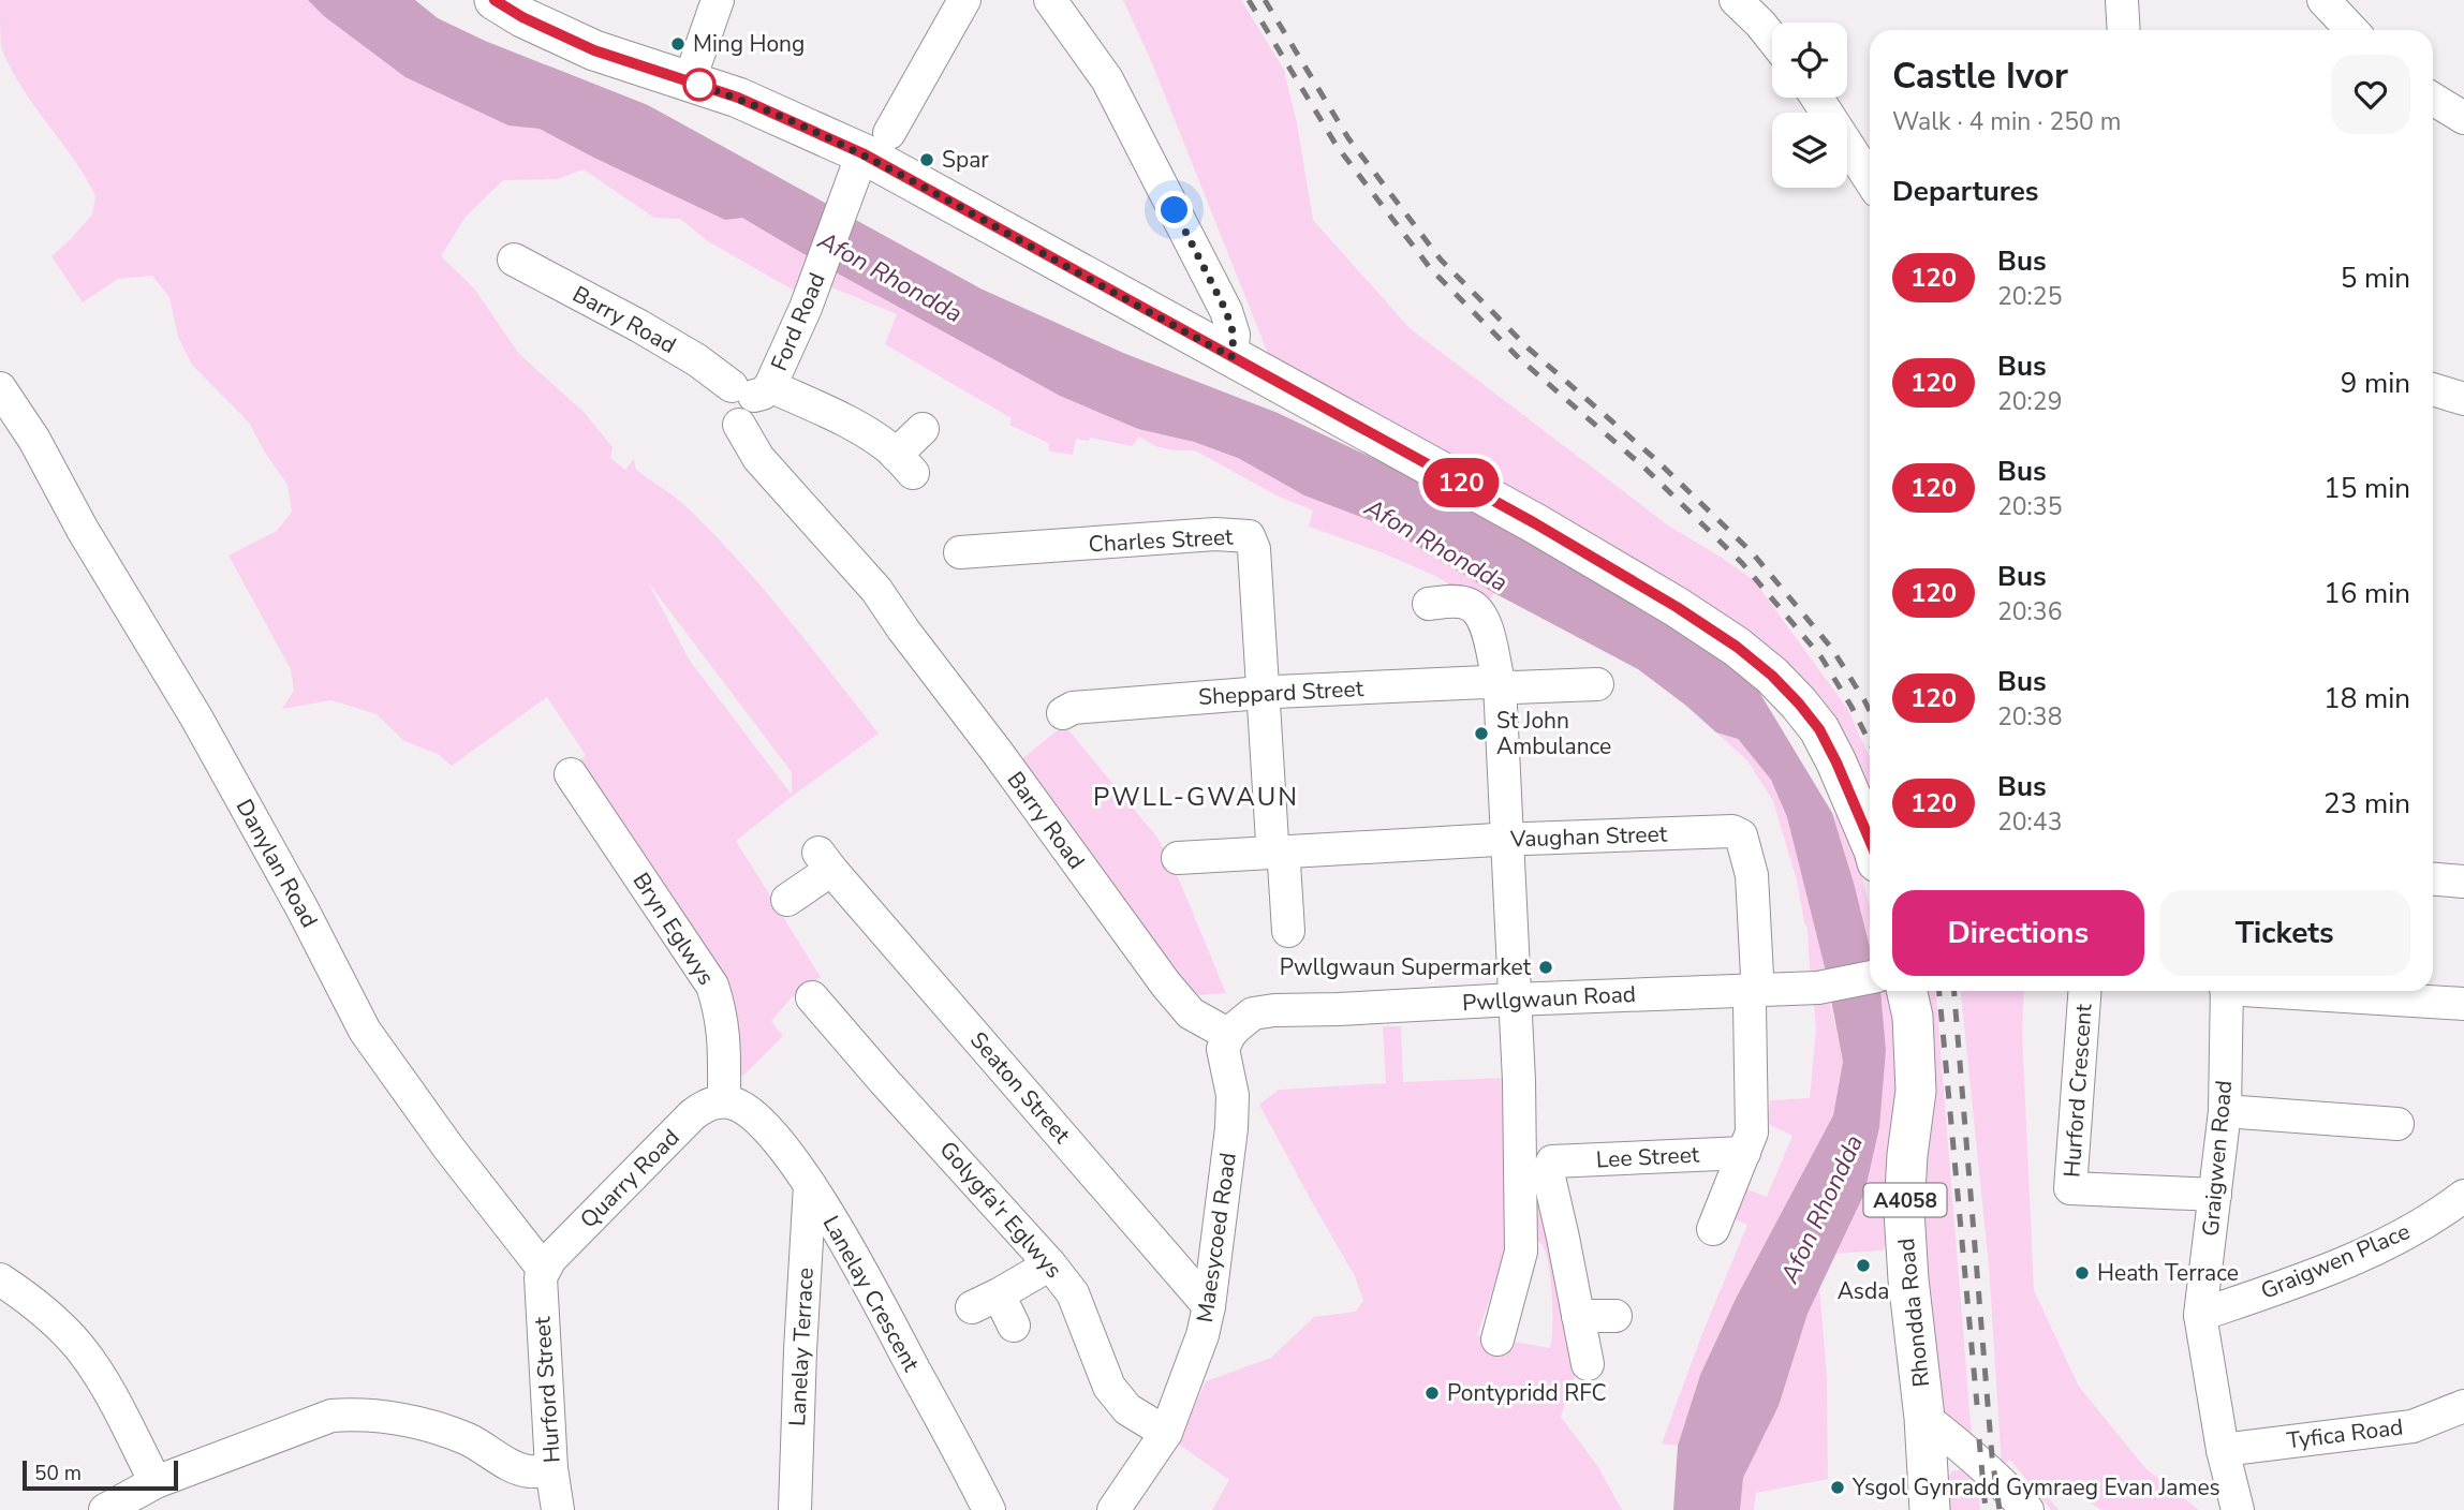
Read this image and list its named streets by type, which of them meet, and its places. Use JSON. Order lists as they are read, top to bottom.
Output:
{
  "streets": {
    "main road": ["A4058", "Rhondda Road"],
    "street": [
      "Barry Road",
      "Ford Road",
      "Charles Street",
      "Sheppard Street",
      "Vaughan Street",
      "Danylan Road",
      "Bryn Eglwys",
      "Pwllgwaun Road",
      "Seaton Street",
      "Hurford Crescent",
      "Lee Street",
      "Graigwen Road",
      "Quarry Road",
      "Golygfa'r Eglwys",
      "Maesycoed Road",
      "Graigwen Place",
      "Lanelay Crescent",
      "Lanelay Terrace",
      "Hurford Street",
      "Tyfica Road"
    ]
  },
  "crossings": [
    ["Barry Road", "Ford Road"],
    ["Barry Road", "Pwllgwaun Road"],
    ["Barry Road", "Maesycoed Road"],
    ["Charles Street", "Sheppard Street"],
    ["Vaughan Street", "Pwllgwaun Road"],
    ["Danylan Road", "Quarry Road"],
    ["Danylan Road", "Hurford Street"],
    ["Bryn Eglwys", "Quarry Road"],
    ["Bryn Eglwys", "Lanelay Crescent"],
    ["Pwllgwaun Road", "Maesycoed Road"],
    ["Seaton Street", "Maesycoed Road"],
    ["Hurford Crescent", "Graigwen Road"],
    ["Graigwen Road", "Graigwen Place"],
    ["Graigwen Road", "Tyfica Road"],
    ["Quarry Road", "Lanelay Crescent"],
    ["Quarry Road", "Hurford Street"],
    ["Golygfa'r Eglwys", "Maesycoed Road"],
    ["Lanelay Crescent", "Lanelay Terrace"]
  ],
  "districts": ["PWLL-GWAUN"],
  "water": ["Afon Rhondda"],
  "places": [
    "Ming Hong",
    "Spar",
    "St John Ambulance",
    "Pwllgwaun Supermarket",
    "Asda",
    "Heath Terrace",
    "Pontypridd RFC",
    "Ysgol Gynradd Gymraeg Evan James"
  ],
  "lines": ["bus line 120"],
  "scale_bar": "50 m",
  "page": {
    "on_map": "120",
    "heading": [
      ["Castle Ivor", "Walk · 4 min · 250 m"],
      "Departures"
    ],
    "list": [
      {
        "mark": "120",
        "name": "Bus",
        "note": "20:25",
        "value": "5 min"
      },
      {
        "mark": "120",
        "name": "Bus",
        "note": "20:29",
        "value": "9 min"
      },
      {
        "mark": "120",
        "name": "Bus",
        "note": "20:35",
        "value": "15 min"
      },
      {
        "mark": "120",
        "name": "Bus",
        "note": "20:36",
        "value": "16 min"
      },
      {
        "mark": "120",
        "name": "Bus",
        "note": "20:38",
        "value": "18 min"
      },
      {
        "mark": "120",
        "name": "Bus",
        "note": "20:43",
        "value": "23 min"
      }
    ],
    "buttons": ["Directions", "Tickets"],
    "scale": "50 m"
  }
}
